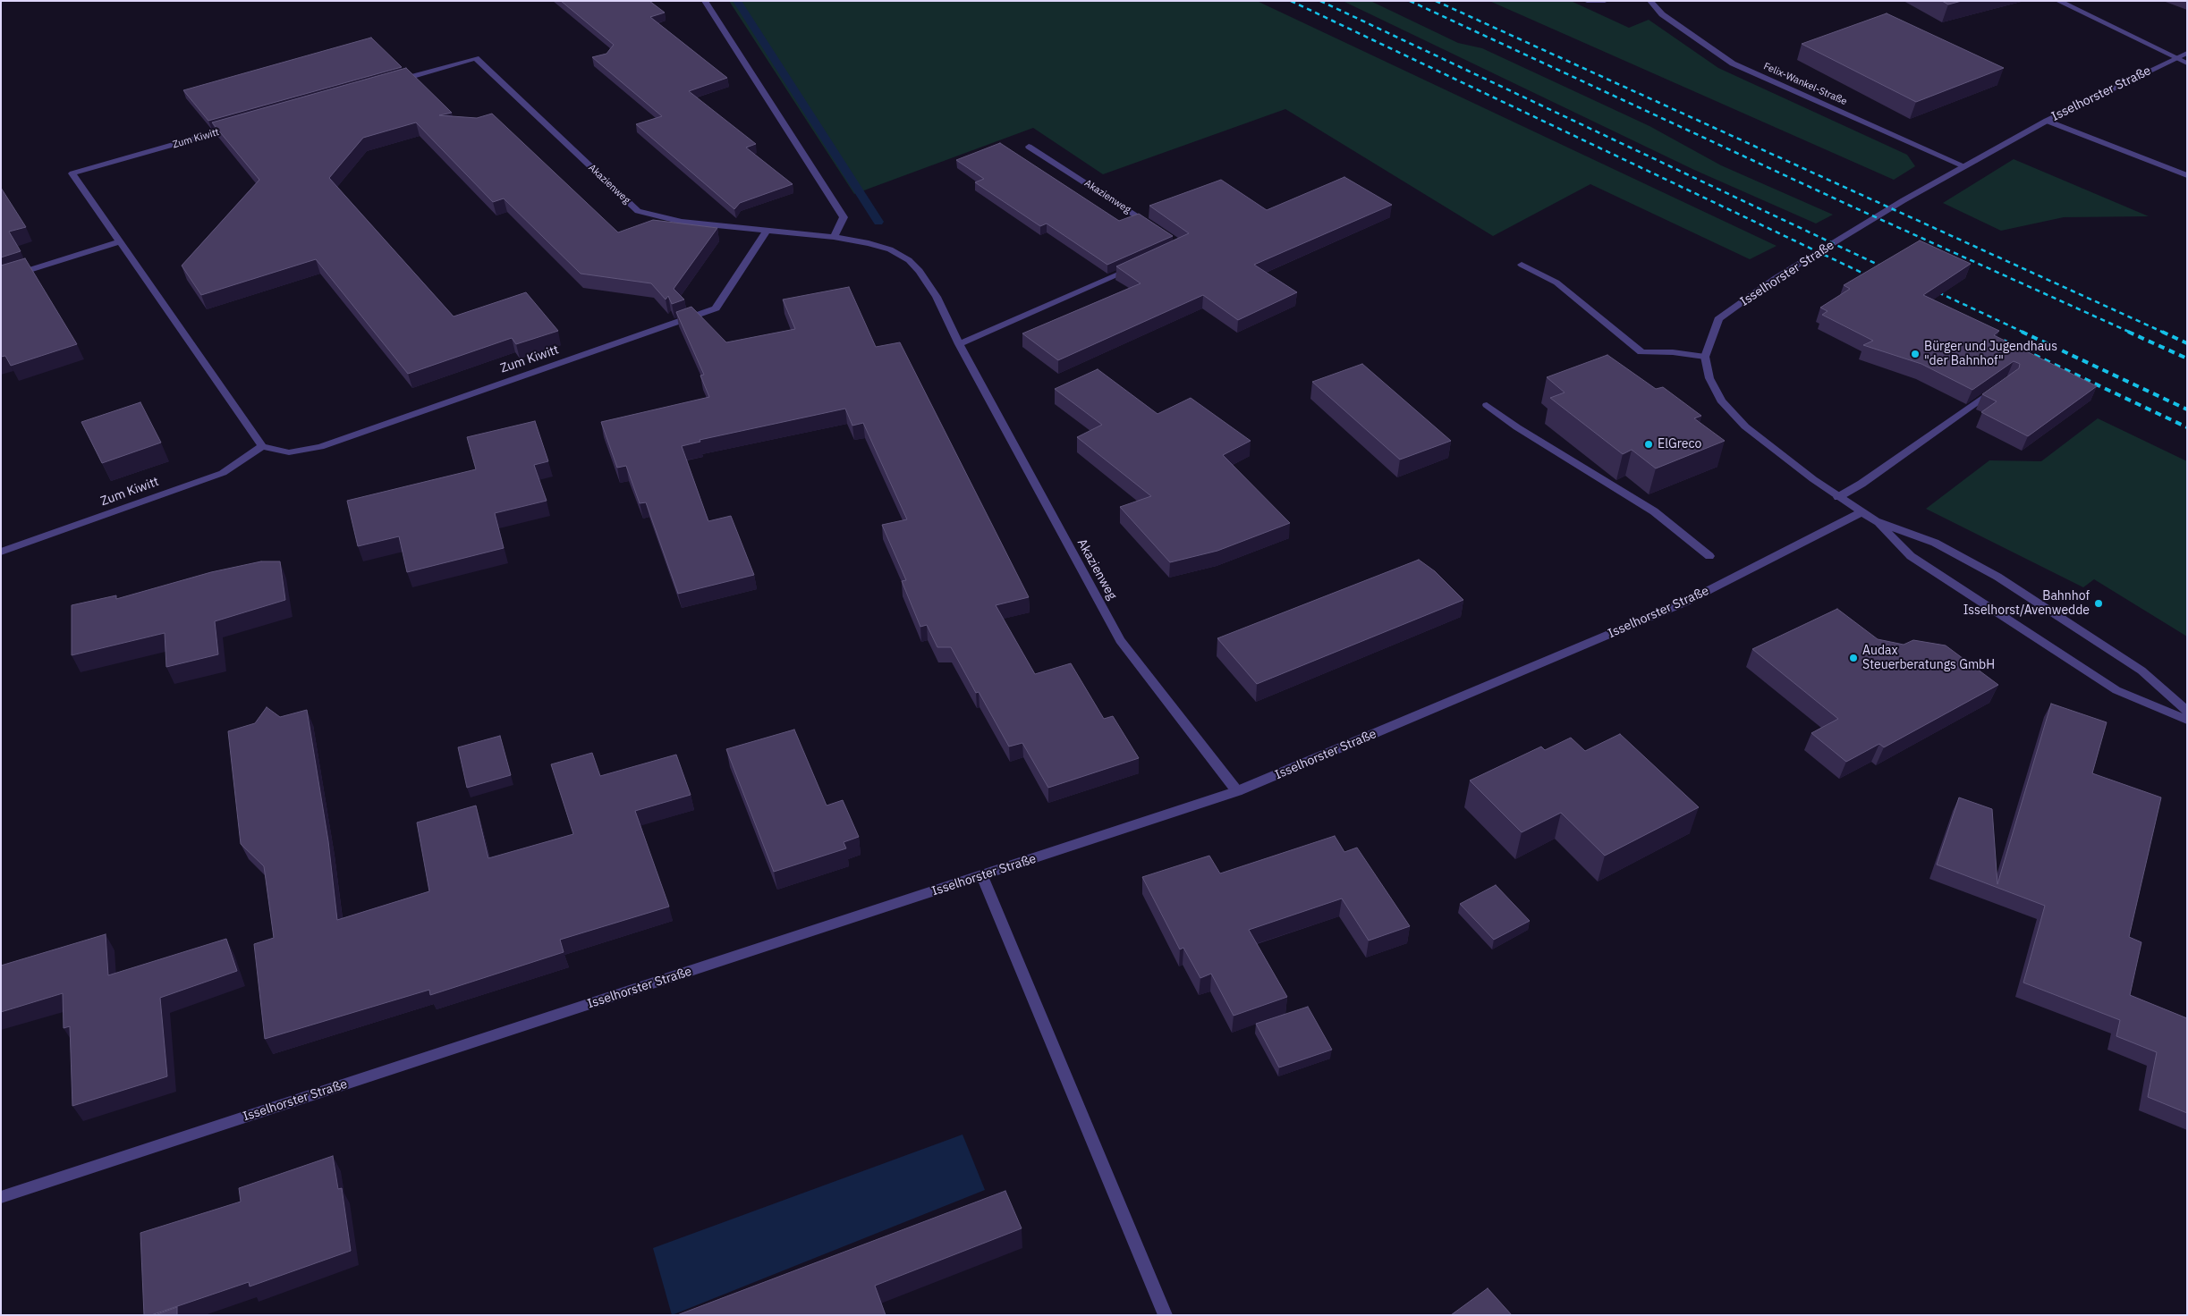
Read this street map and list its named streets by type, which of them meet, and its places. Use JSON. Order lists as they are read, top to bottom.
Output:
{
  "streets": {
    "street": [
      "Felix-Wankel-Straße",
      "Isselhorster Straße",
      "Zum Kiwitt",
      "Akazienweg"
    ]
  },
  "crossings": [
    ["Felix-Wankel-Straße", "Isselhorster Straße"],
    ["Isselhorster Straße", "Akazienweg"],
    ["Zum Kiwitt", "Akazienweg"]
  ],
  "places": [
    "Bürger und Jugendhaus \"der Bahnhof\"",
    "ElGreco",
    "Bahnhof Isselhorst/Avenwedde",
    "Audax Steuerberatungs GmbH"
  ]
}
